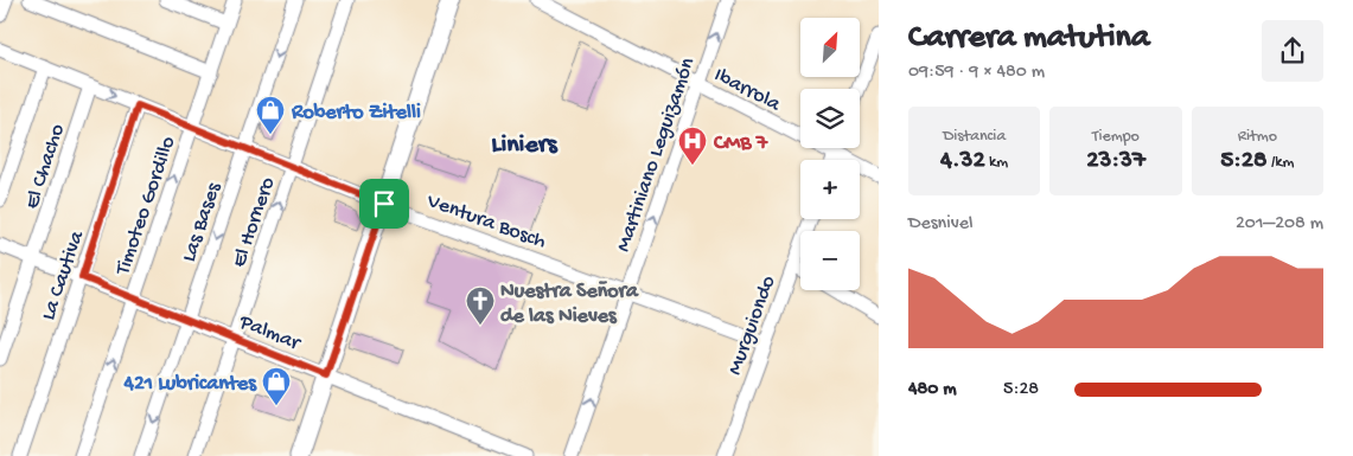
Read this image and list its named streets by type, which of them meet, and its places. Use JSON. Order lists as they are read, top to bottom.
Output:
{
  "streets": {
    "street": [
      "Ibarrola",
      "Martiniano Leguizamón",
      "El Chacho",
      "Timoteo Gordillo",
      "Ventura Bosch",
      "Las Bases",
      "El Hornero",
      "La Cautiva",
      "Murguiondo",
      "Palmar"
    ]
  },
  "crossings": [
    ["Ibarrola", "Martiniano Leguizamón"],
    ["Martiniano Leguizamón", "Ventura Bosch"],
    ["El Chacho", "Ventura Bosch"],
    ["El Chacho", "Palmar"],
    ["Timoteo Gordillo", "Ventura Bosch"],
    ["Timoteo Gordillo", "Palmar"],
    ["Ventura Bosch", "Las Bases"],
    ["Ventura Bosch", "El Hornero"],
    ["Ventura Bosch", "La Cautiva"],
    ["Ventura Bosch", "Murguiondo"],
    ["Las Bases", "Palmar"],
    ["El Hornero", "Palmar"],
    ["La Cautiva", "Palmar"]
  ],
  "one_way": ["Martiniano Leguizamón", "Timoteo Gordillo", "Las Bases"],
  "districts": ["Liniers"],
  "places": {
    "shop": ["Roberto Zitelli", "421 Lubricantes"],
    "hospital": ["CMB 7"],
    "church": ["Nuestra Señora de las Nieves"]
  },
  "north": "top right",
  "page": {
    "heading": ["Carrera matutina", "09:59 · 9 × 480 m"],
    "map_buttons": ["+", "−"],
    "stats": [
      ["Distancia", "4.32 km"],
      ["Tiempo", "23:37"],
      ["Ritmo", "5:28 /km"]
    ],
    "chart": ["Desnivel", "201–208 m"],
    "list": [
      {
        "name": "480 m",
        "note": "5:28"
      }
    ]
  }
}
